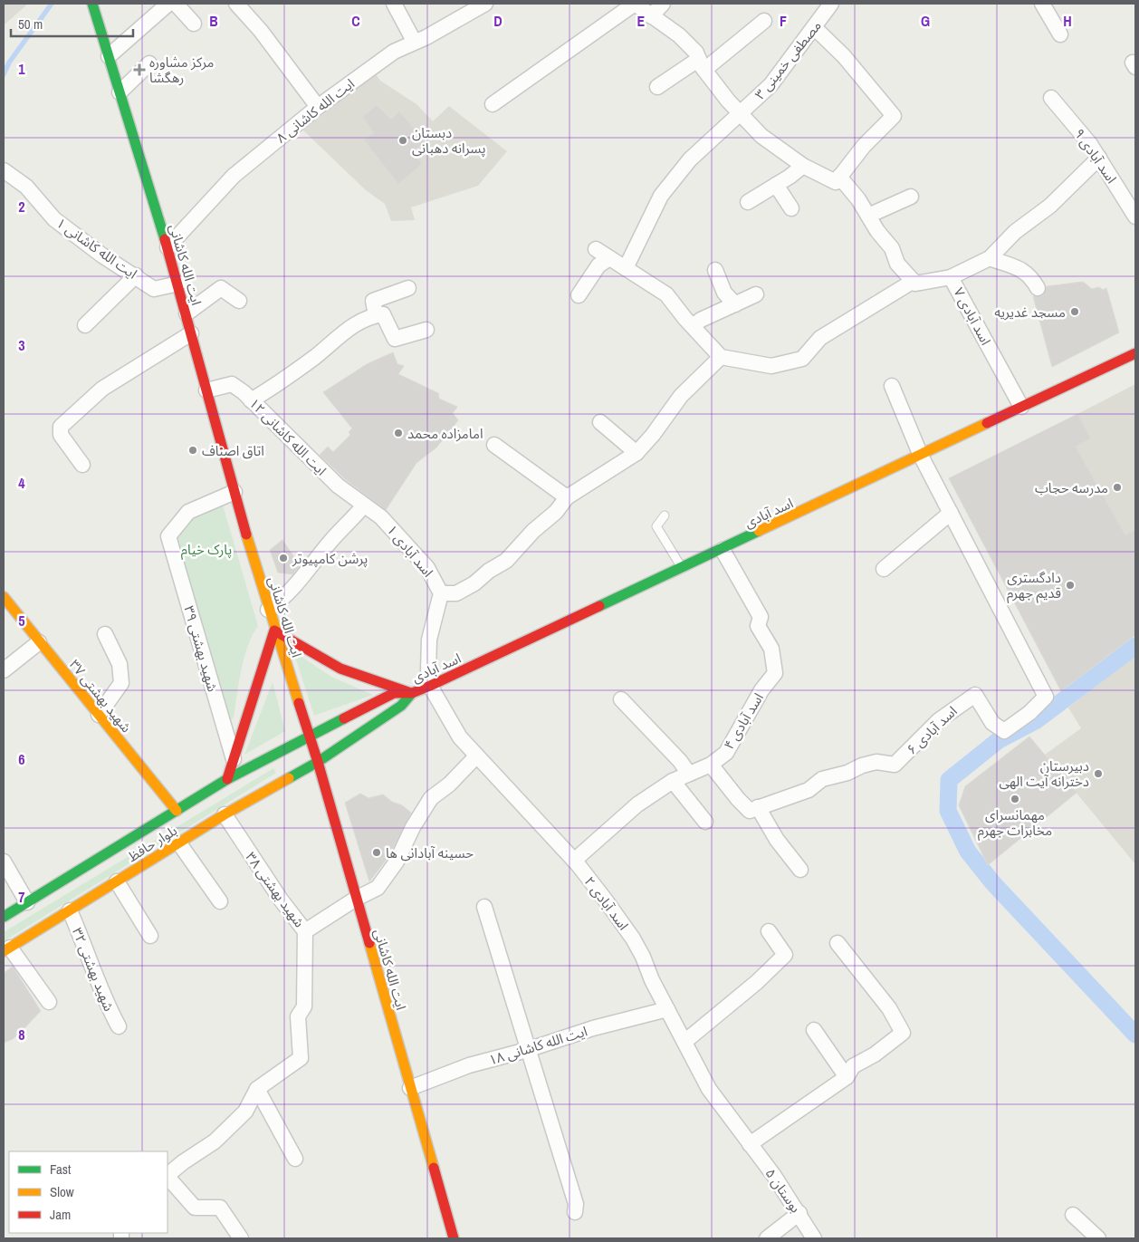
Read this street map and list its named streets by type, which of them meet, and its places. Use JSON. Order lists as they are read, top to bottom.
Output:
{
  "streets": {
    "main road": [
      "ایت الله کاشانی",
      "اسد آبادی",
      "شهید بهشتی ۳۷",
      "بلوار حافظ"
    ],
    "street": [
      "مصطفی خمینی ۳",
      "ایت الله کاشانی ۸",
      "اسد آبادی ۹",
      "ایت الله کاشانی ۱",
      "اسد آبادی ۷",
      "ایت الله کاشانی ۱۲",
      "اسد آبادی ۱",
      "شهید بهشتی ۳۹",
      "اسد آبادی ۴",
      "اسد آبادی ۶",
      "شهید بهشتی ۳۸",
      "اسد آبادی ۲",
      "شهید بهشتی ۳۲",
      "ایت الله کاشانی ۱۸",
      "بوستان ۵"
    ]
  },
  "crossings": [
    ["ایت الله کاشانی ۸", "ایت الله کاشانی"],
    ["ایت الله کاشانی ۱", "ایت الله کاشانی"],
    ["ایت الله کاشانی", "ایت الله کاشانی ۱۲"],
    ["ایت الله کاشانی", "اسد آبادی"],
    ["ایت الله کاشانی", "شهید بهشتی ۳۹"],
    ["ایت الله کاشانی", "بلوار حافظ"],
    ["ایت الله کاشانی", "ایت الله کاشانی ۱۸"],
    ["اسد آبادی ۷", "اسد آبادی"],
    ["ایت الله کاشانی ۱۲", "اسد آبادی ۱"],
    ["اسد آبادی", "اسد آبادی ۴"],
    ["اسد آبادی", "اسد آبادی ۶"],
    ["اسد آبادی", "بلوار حافظ"],
    ["اسد آبادی", "اسد آبادی ۲"],
    ["شهید بهشتی ۳۷", "بلوار حافظ"],
    ["اسد آبادی ۴", "اسد آبادی ۲"],
    ["بلوار حافظ", "شهید بهشتی ۳۸"],
    ["بلوار حافظ", "شهید بهشتی ۳۲"],
    ["اسد آبادی ۲", "ایت الله کاشانی ۱۸"],
    ["اسد آبادی ۲", "بوستان ۵"]
  ],
  "parks": ["پارک خیام"],
  "places": {
    "health": ["مرکز مشاوره رهگشا"],
    "other": [
      "دبستان پسرانه دهبانی",
      "مسجد غدیریه",
      "امامزاده محمد",
      "اتاق اصناف",
      "مدرسه حجاب",
      "پرشن کامپیوتر",
      "دادگستری قدیم جهرم",
      "دبیرستان دخترانه آیت الهی",
      "مهمانسرای مخابرات جهرم",
      "حسینه آبادانی ها"
    ]
  },
  "legend": ["Fast", "Slow", "Jam"],
  "scale_bar": "50 m",
  "grid": {
    "columns": [
      "B",
      "C",
      "D",
      "E",
      "F",
      "G",
      "H"
    ],
    "rows": [
      "1",
      "2",
      "3",
      "4",
      "5",
      "6",
      "7",
      "8"
    ]
  }
}
